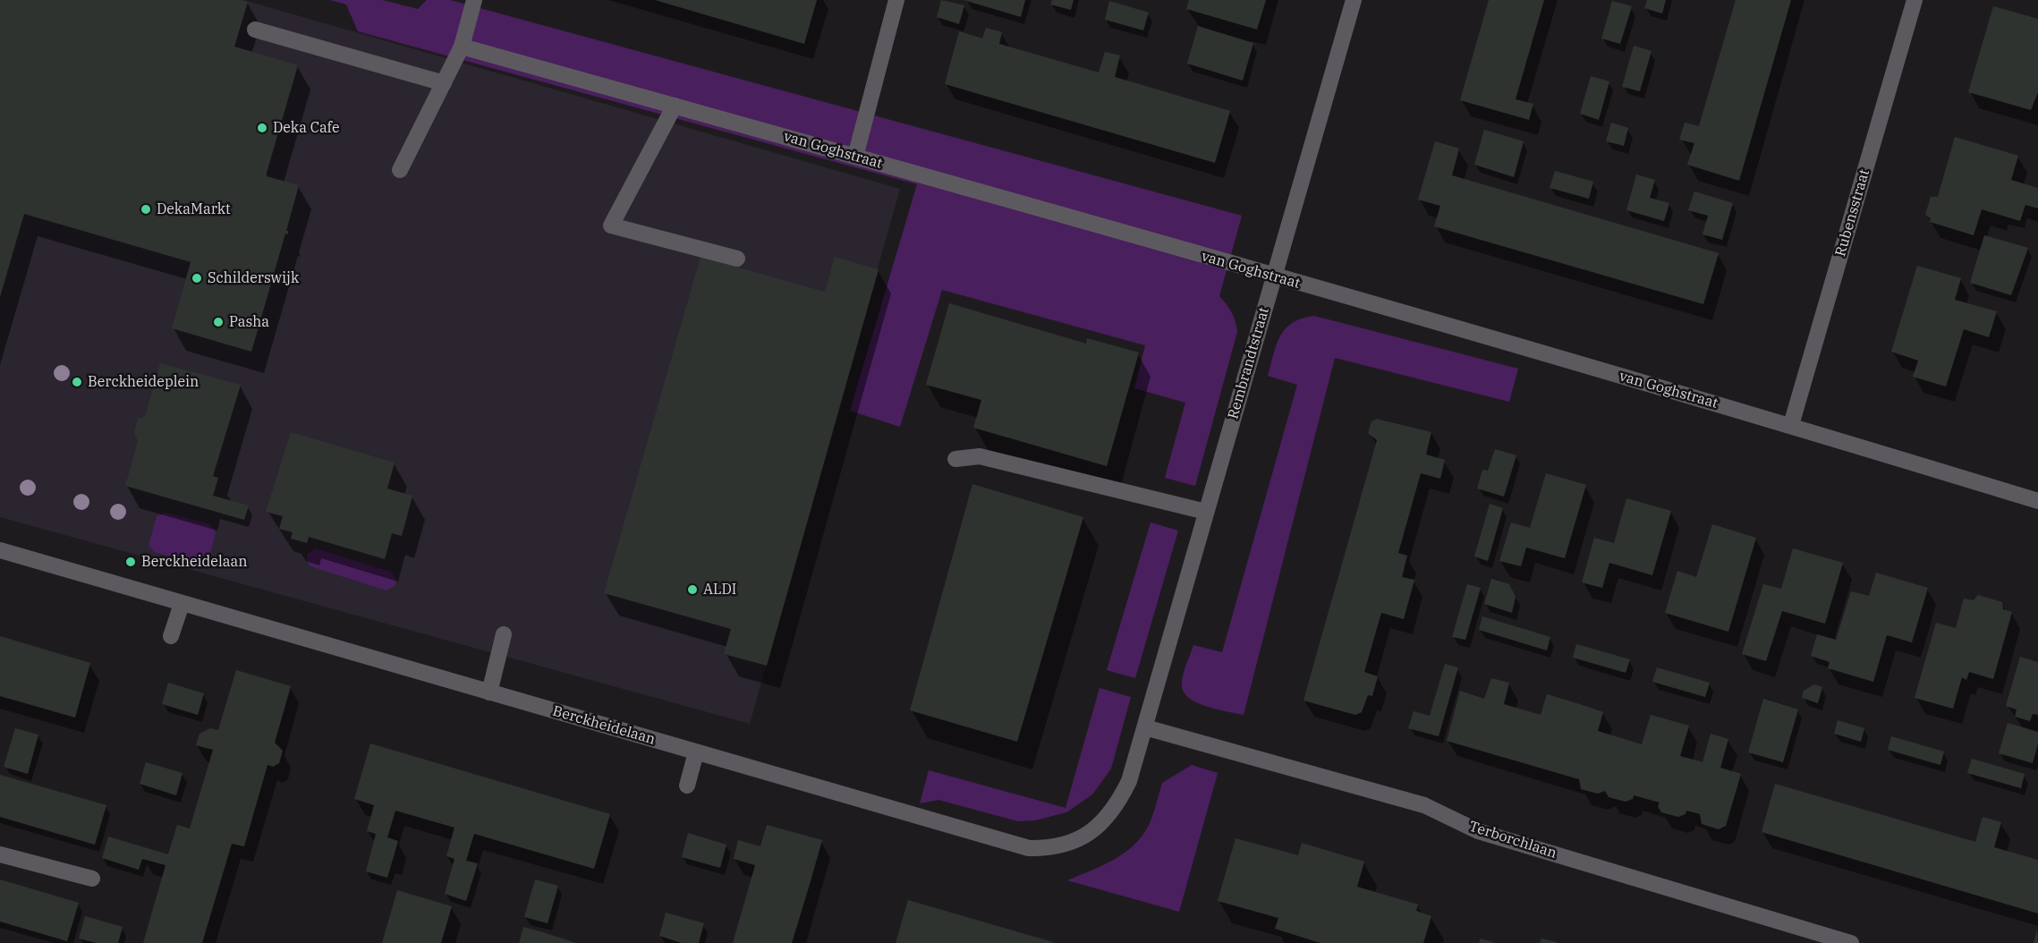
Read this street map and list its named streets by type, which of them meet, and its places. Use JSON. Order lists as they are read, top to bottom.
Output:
{
  "streets": {
    "street": [
      "van Goghstraat",
      "Rubensstraat",
      "Rembrandtstraat",
      "Berckheidelaan",
      "Terborchlaan"
    ]
  },
  "crossings": [
    ["van Goghstraat", "Rubensstraat"],
    ["van Goghstraat", "Rembrandtstraat"],
    ["Rembrandtstraat", "Berckheidelaan"],
    ["Rembrandtstraat", "Terborchlaan"],
    ["Berckheidelaan", "Terborchlaan"]
  ],
  "places": [
    "Deka Cafe",
    "DekaMarkt",
    "Schilderswijk",
    "Pasha",
    "Berckheideplein",
    "Berckheidelaan",
    "ALDI"
  ]
}
